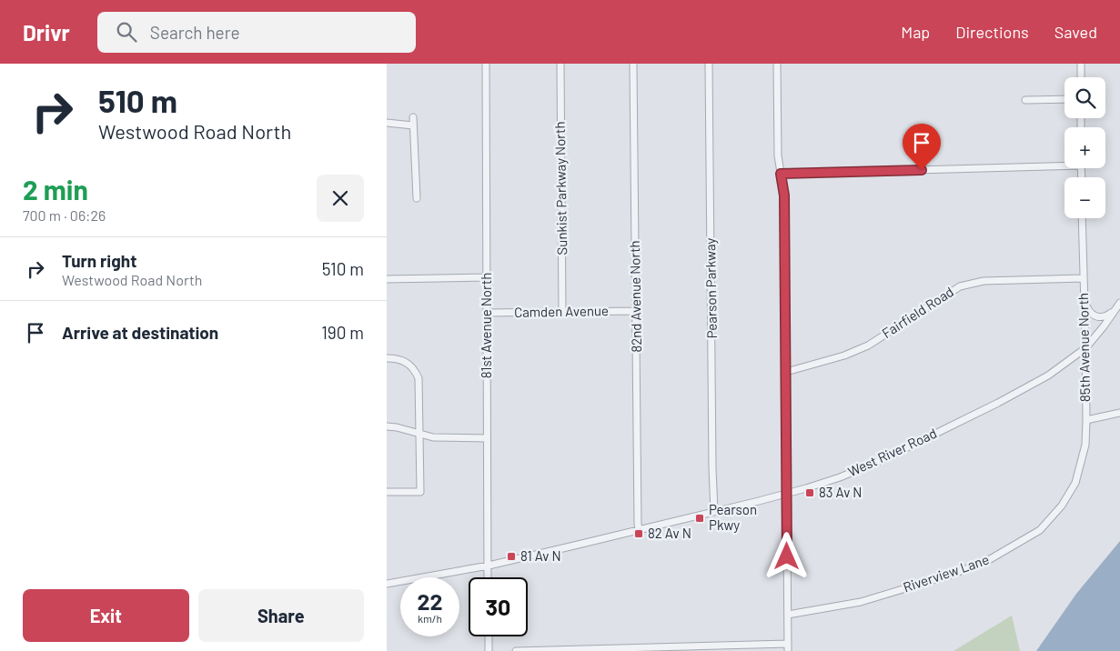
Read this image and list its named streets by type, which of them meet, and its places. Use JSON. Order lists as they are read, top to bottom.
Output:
{
  "streets": {
    "street": [
      "Sunkist Parkway North",
      "Pearson Parkway",
      "82nd Avenue North",
      "Camden Avenue",
      "Fairfield Road",
      "81st Avenue North",
      "85th Avenue North",
      "West River Road",
      "Riverview Lane"
    ]
  },
  "crossings": [
    ["Sunkist Parkway North", "Camden Avenue"],
    ["Pearson Parkway", "West River Road"],
    ["82nd Avenue North", "Camden Avenue"],
    ["82nd Avenue North", "West River Road"],
    ["Camden Avenue", "81st Avenue North"],
    ["Fairfield Road", "85th Avenue North"],
    ["81st Avenue North", "West River Road"],
    ["85th Avenue North", "West River Road"],
    ["85th Avenue North", "Riverview Lane"]
  ],
  "places": {
    "transit": [
      "83 Av N",
      "Pearson Pkwy",
      "82 Av N",
      "81 Av N"
    ]
  },
  "page": {
    "header": "Drivr",
    "search": "Search here",
    "nav": ["Map", "Directions", "Saved"],
    "turn": ["510 m", "Westwood Road North"],
    "map_buttons": ["+", "−"],
    "heading": ["2 min", "700 m · 06:26"],
    "list": [
      {
        "name": "Turn right",
        "note": "Westwood Road North",
        "value": "510 m"
      },
      {
        "name": "Arrive at destination",
        "value": "190 m"
      }
    ],
    "speed": "22 km/h",
    "limit": "30",
    "buttons": ["Exit", "Share"]
  }
}
